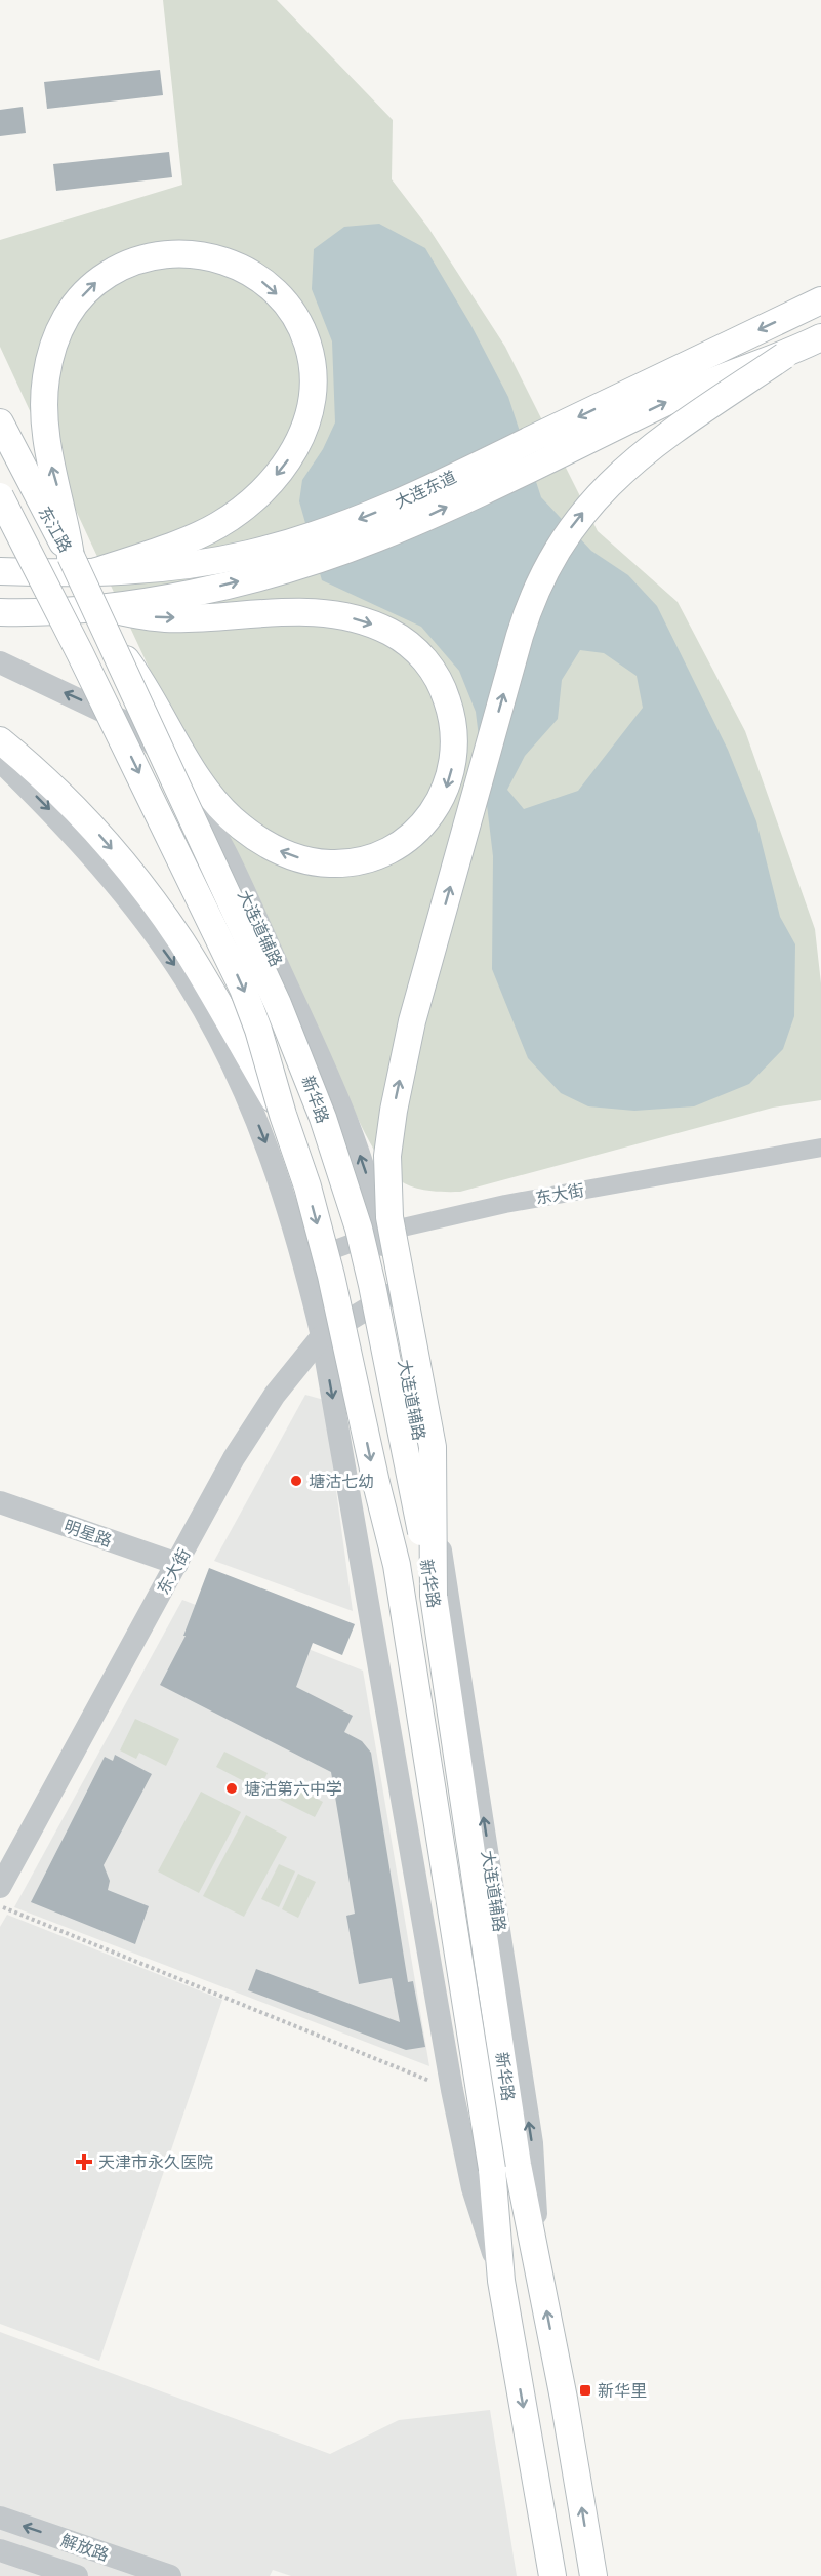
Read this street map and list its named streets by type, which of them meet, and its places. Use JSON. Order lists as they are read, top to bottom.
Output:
{
  "streets": {
    "main road": ["大连东道", "东江路", "新华路"],
    "street": [
      "大连道辅路",
      "东大街",
      "明星路",
      "解放路"
    ]
  },
  "crossings": [
    ["东江路", "新华路"],
    ["大连道辅路", "新华路"],
    ["大连道辅路", "东大街"],
    ["东大街", "明星路"]
  ],
  "places": {
    "other": ["塘沽七幼", "塘沽第六中学"],
    "health": ["天津市永久医院"],
    "transit": ["新华里"]
  }
}
